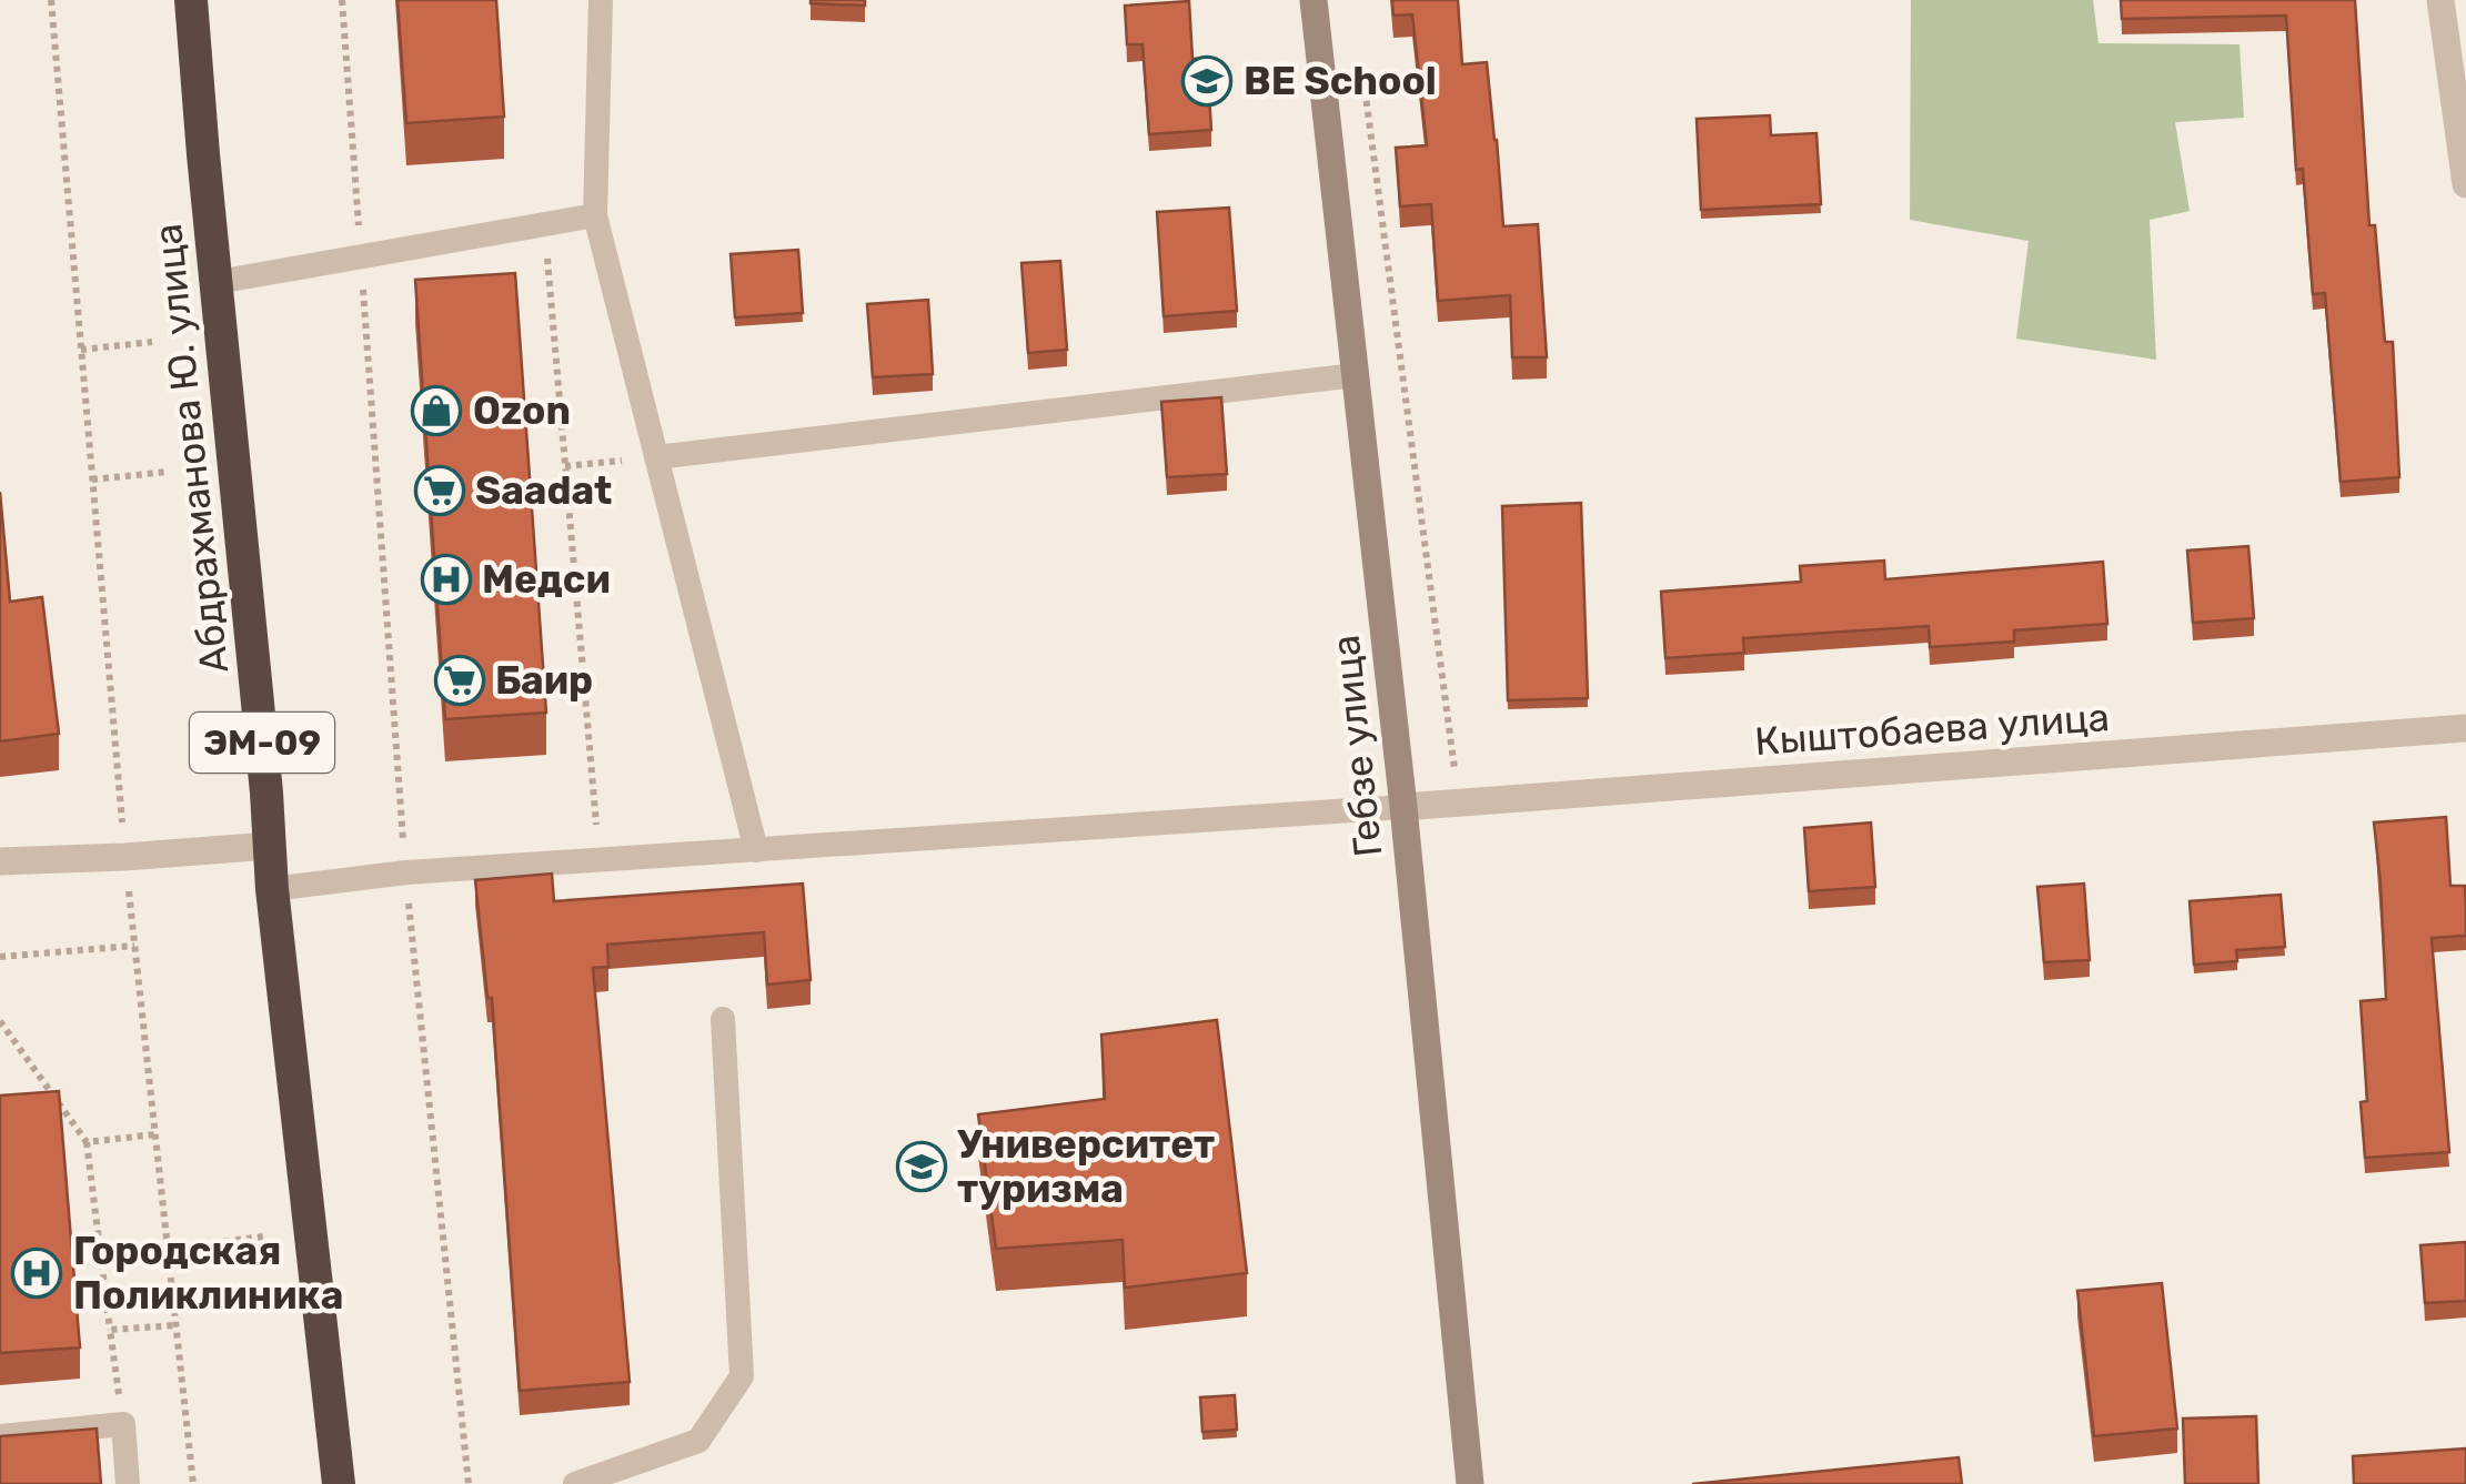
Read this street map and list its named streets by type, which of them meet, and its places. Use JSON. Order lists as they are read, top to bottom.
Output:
{
  "streets": {
    "highway": ["Абдрахманова Ю. улица", "ЭМ-09"],
    "main road": ["Гебзе улица"],
    "street": ["Кыштобаева улица"]
  },
  "crossings": [
    ["Кыштобаева улица", "Гебзе улица"]
  ],
  "places": {
    "school or university": ["BE School", "Университет туризма"],
    "shop": ["Ozon"],
    "supermarket": ["Saadat", "Баир"],
    "hospital": ["Медси", "Городская Поликлиника"]
  }
}
